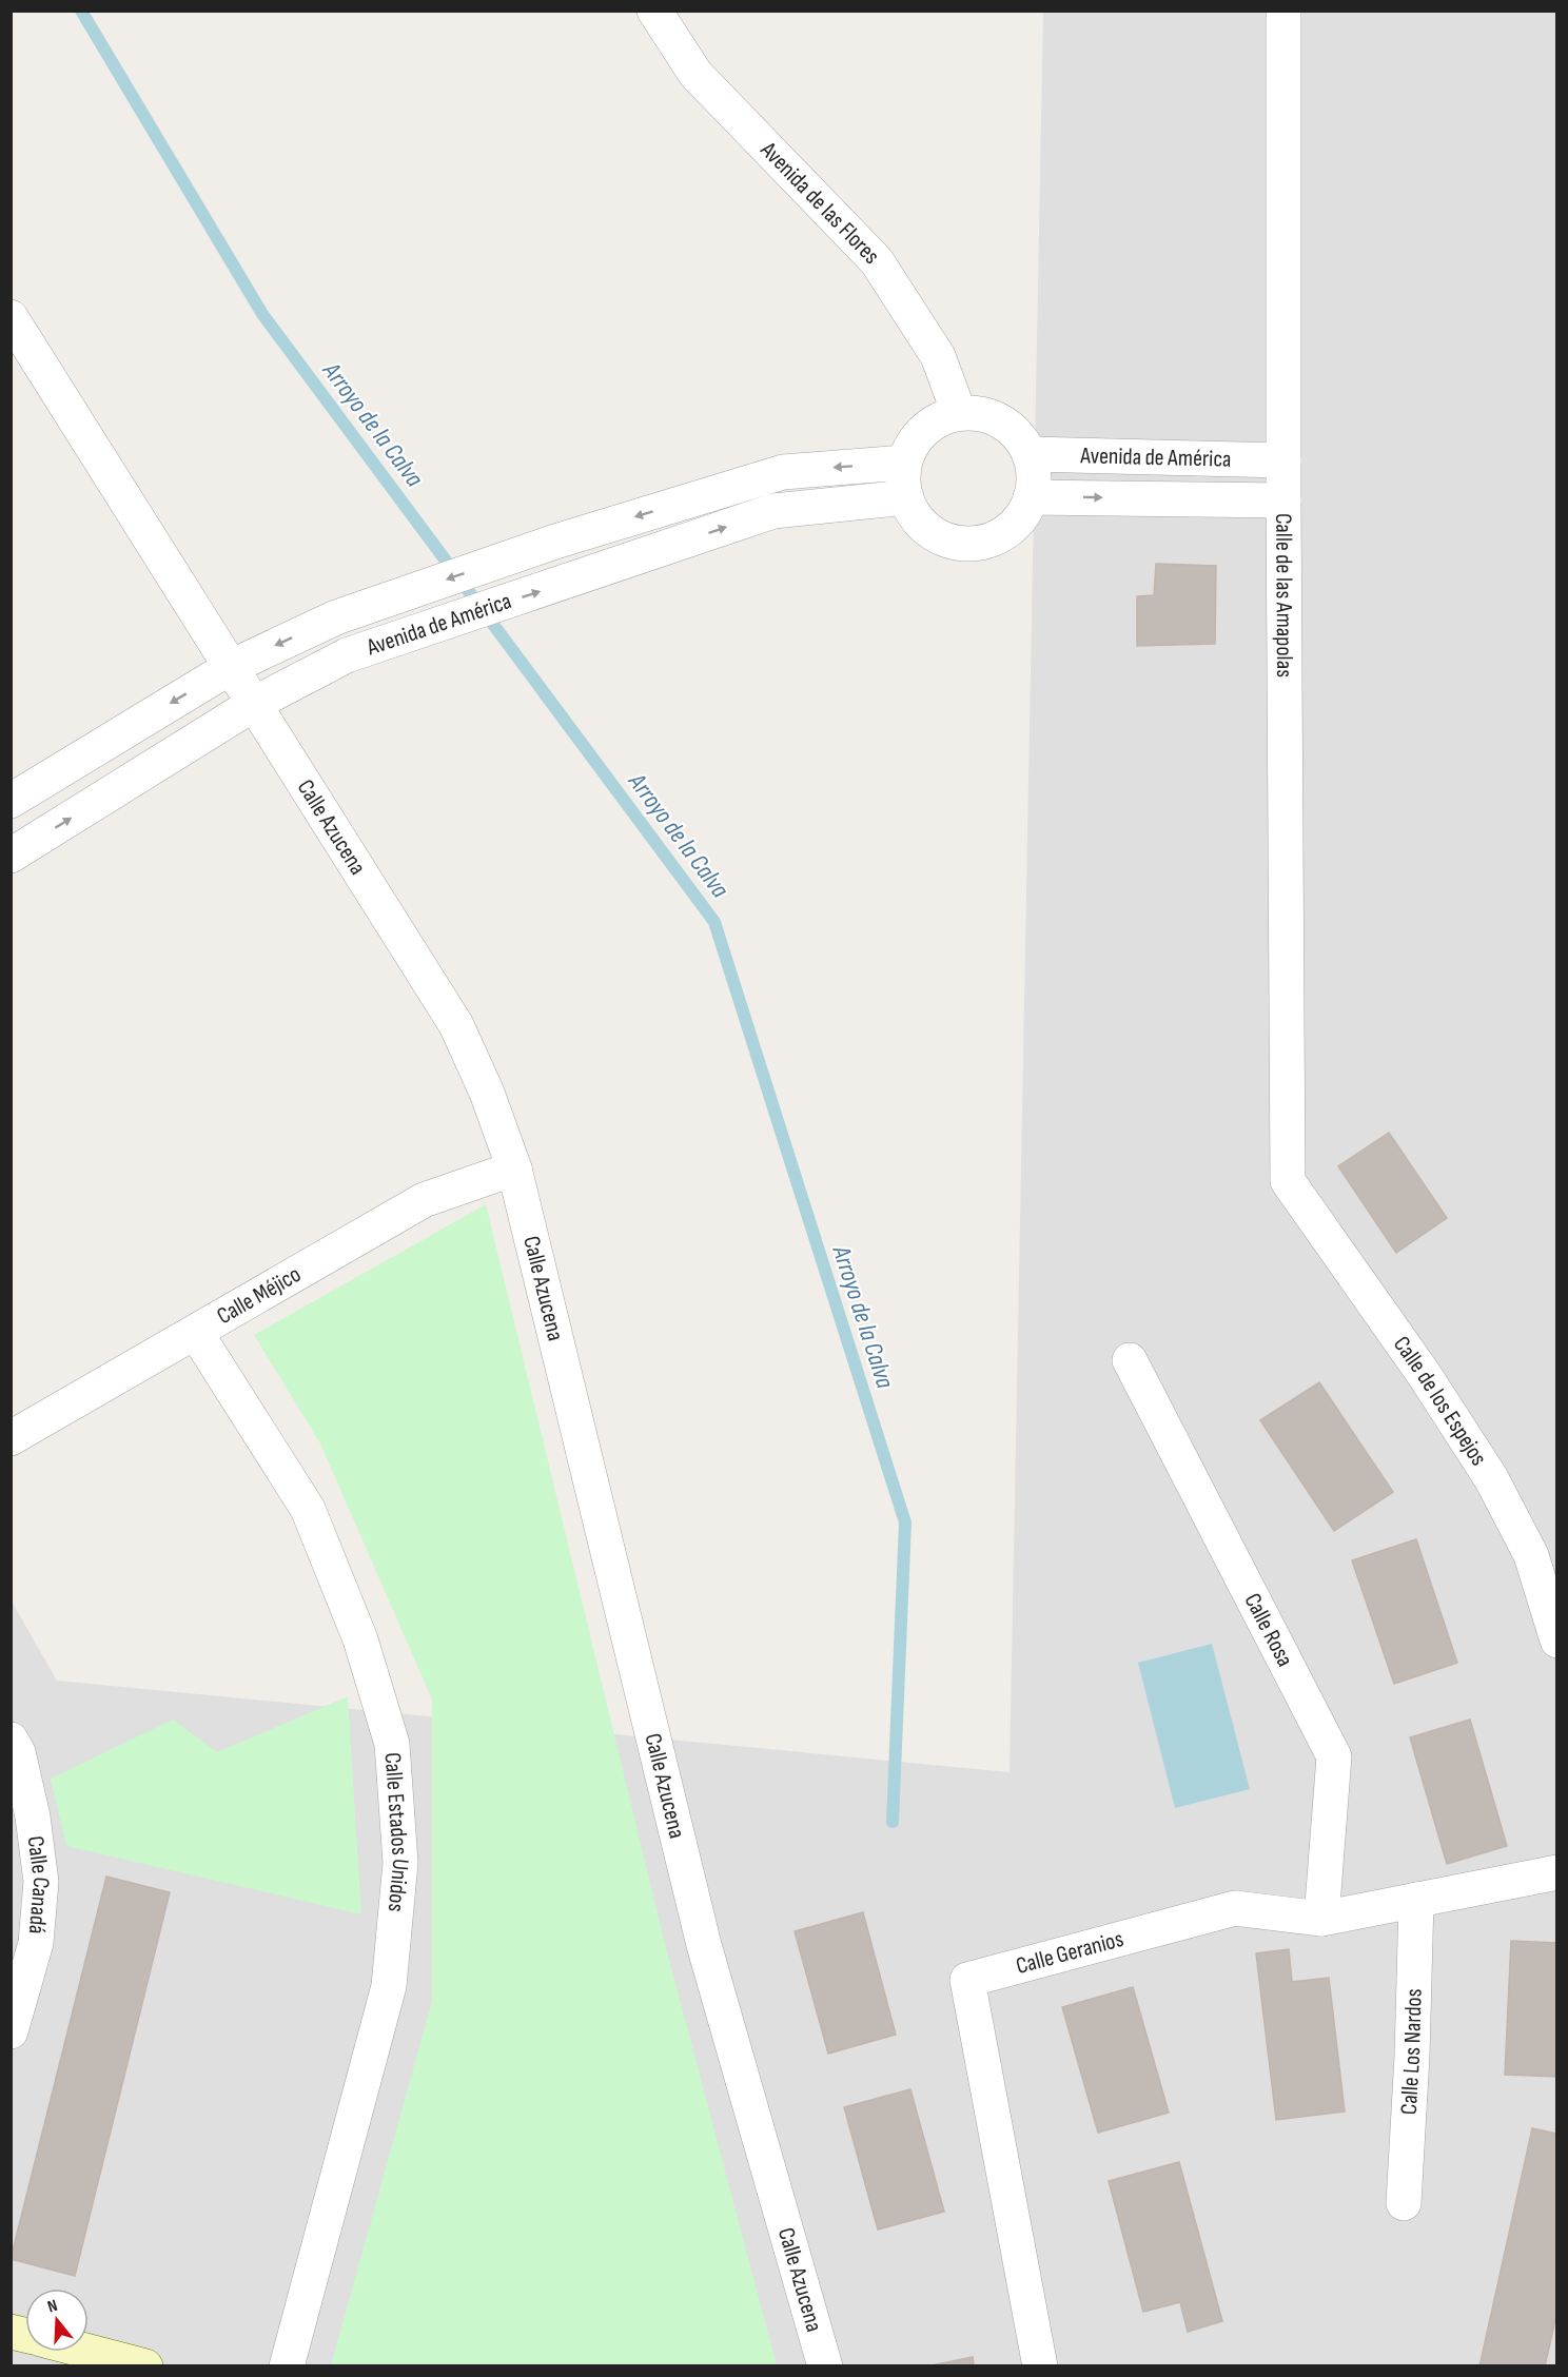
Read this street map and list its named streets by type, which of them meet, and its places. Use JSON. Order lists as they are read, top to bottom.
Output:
{
  "streets": {
    "street": [
      "Avenida de las Flores",
      "Avenida de América",
      "Calle de las Amapolas",
      "Calle Azucena",
      "Calle Méjico",
      "Calle de los Espejos",
      "Calle Rosa",
      "Calle Estados Unidos",
      "Calle Canadá",
      "Calle Geranios",
      "Calle Los Nardos"
    ]
  },
  "crossings": [
    ["Avenida de las Flores", "Avenida de América"],
    ["Avenida de América", "Calle de las Amapolas"],
    ["Avenida de América", "Calle Azucena"],
    ["Calle de las Amapolas", "Calle de los Espejos"],
    ["Calle Azucena", "Calle Méjico"],
    ["Calle Méjico", "Calle Estados Unidos"],
    ["Calle Rosa", "Calle Geranios"],
    ["Calle Geranios", "Calle Los Nardos"]
  ],
  "water": ["Arroyo de la Calva"],
  "north": "top"
}
